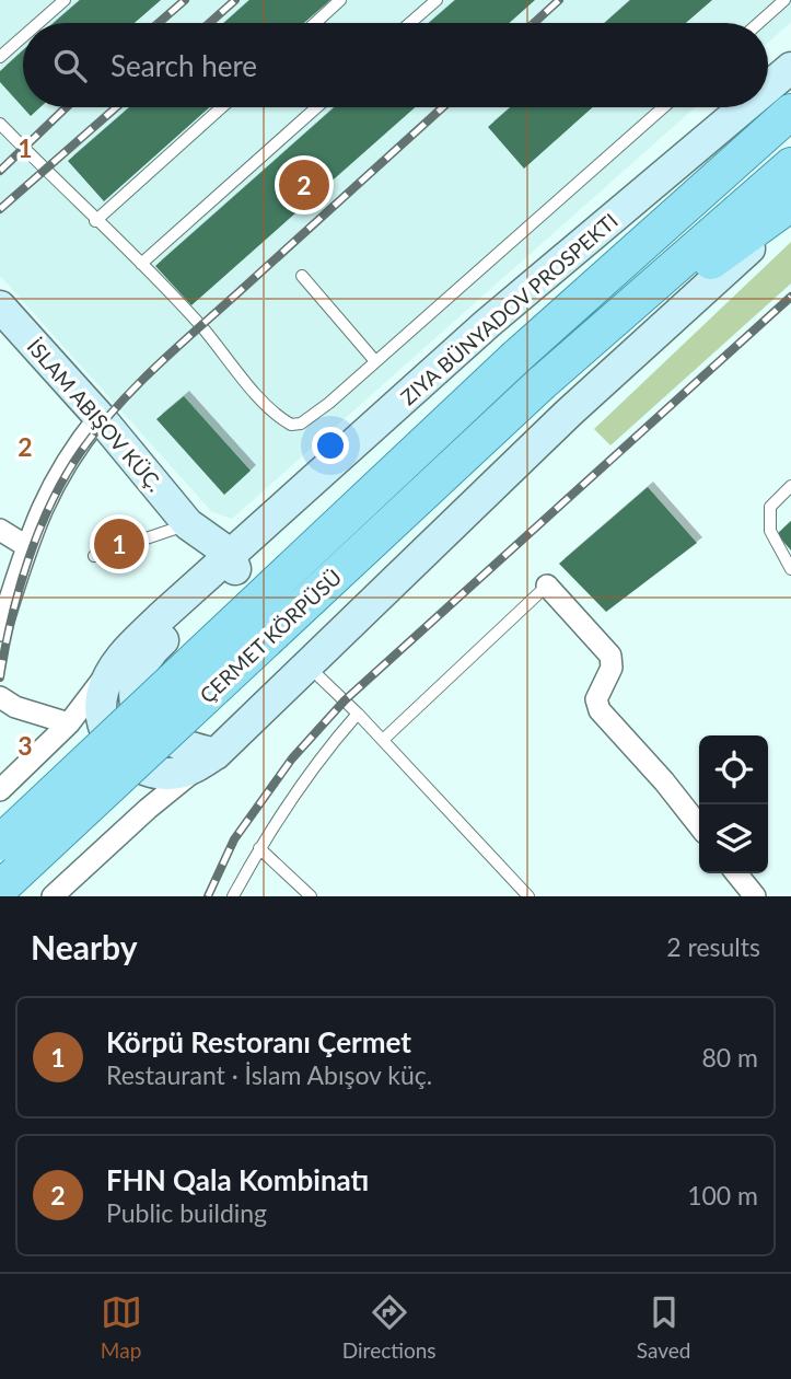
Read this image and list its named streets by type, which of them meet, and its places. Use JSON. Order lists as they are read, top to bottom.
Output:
{
  "streets": {
    "main road": ["ZIYA BÜNYADOV PROSPEKTI", "ÇERMET KÖRPÜSÜ"]
  },
  "crossings": [
    ["ZIYA BÜNYADOV PROSPEKTI", "ÇERMET KÖRPÜSÜ"]
  ],
  "page": {
    "search": "Search here",
    "pins": ["2", "1"],
    "heading": ["Nearby", "2 results"],
    "list": [
      {
        "mark": "1",
        "name": "Körpü Restoranı Çermet",
        "note": "Restaurant · İslam Abışov küç.",
        "value": "80 m"
      },
      {
        "mark": "2",
        "name": "FHN Qala Kombinatı",
        "note": "Public building",
        "value": "100 m"
      }
    ],
    "nav": ["Map", "Directions", "Saved"]
  },
  "grid": {
    "rows": ["1", "2", "3"]
  }
}
